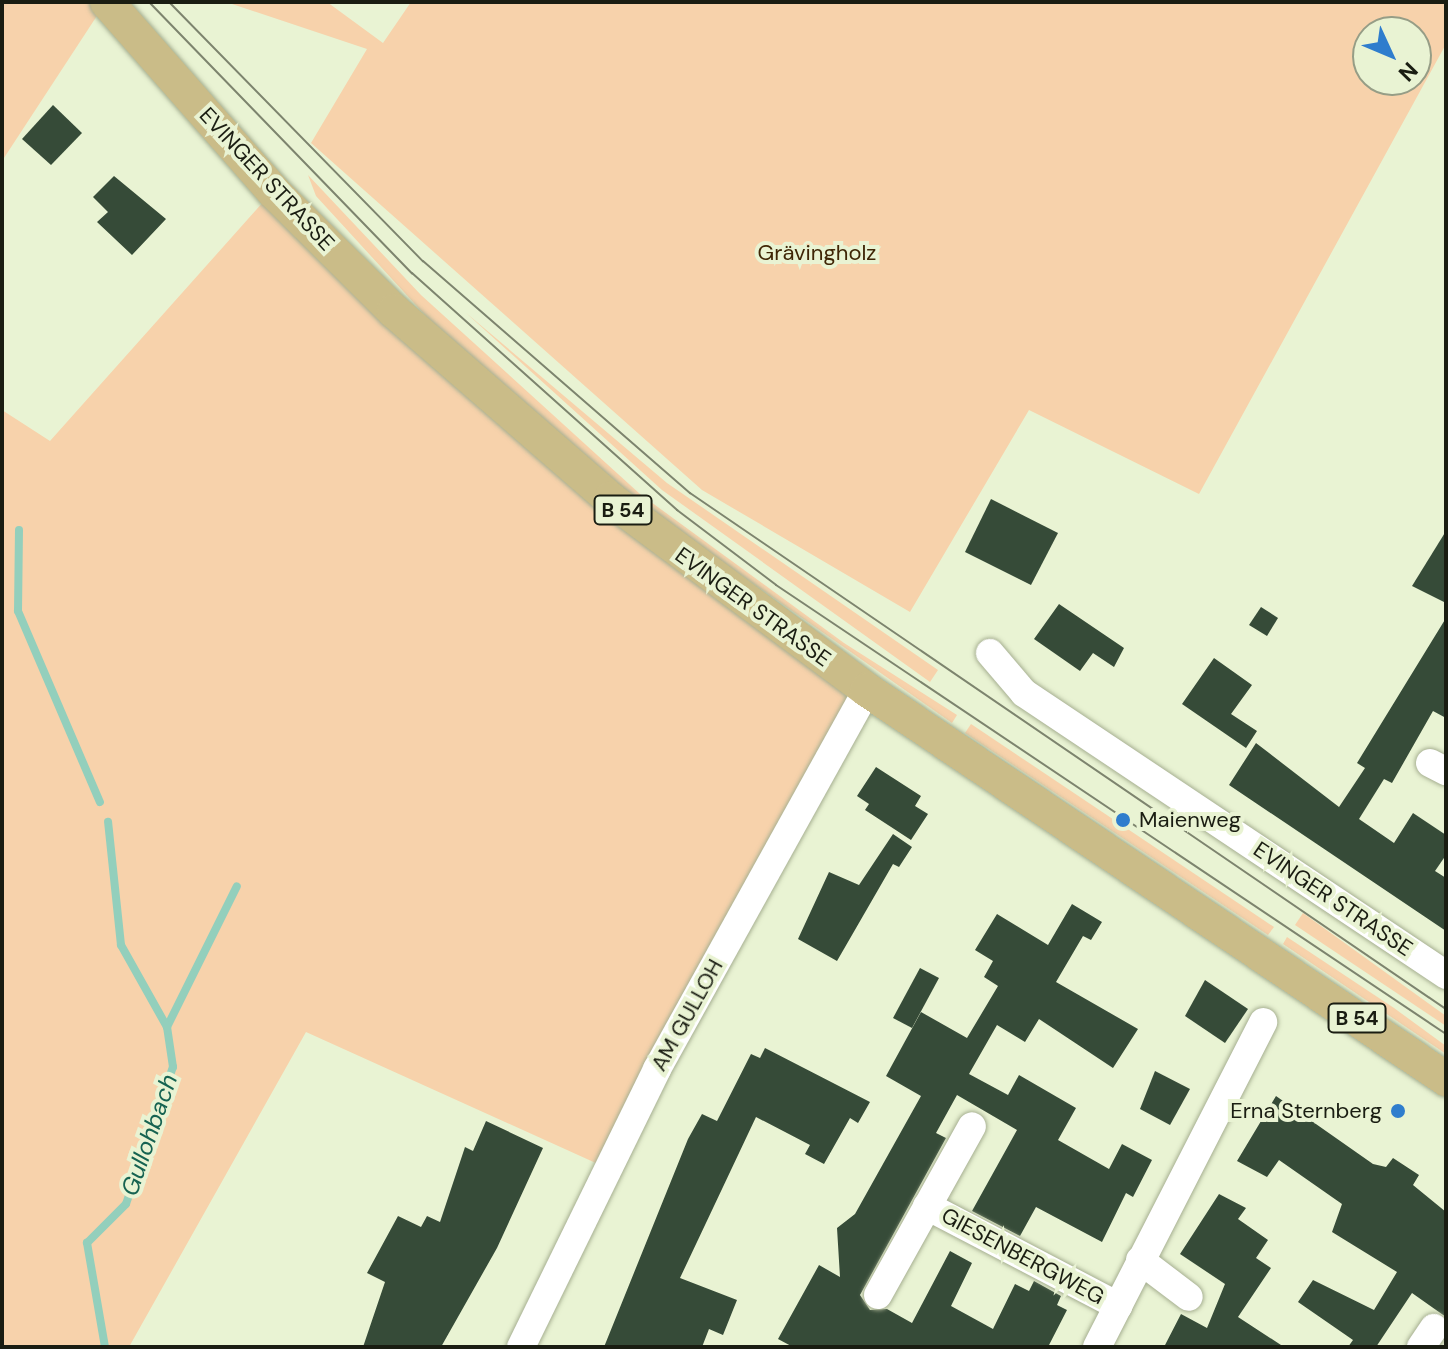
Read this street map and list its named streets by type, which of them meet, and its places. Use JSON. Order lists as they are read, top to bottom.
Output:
{
  "streets": {
    "main road": ["EVINGER STRASSE", "B 54"],
    "street": ["AM GULLOH", "GIESENBERGWEG"]
  },
  "crossings": [
    ["EVINGER STRASSE", "AM GULLOH"]
  ],
  "water": ["Gullohbach"],
  "parks": ["Grävingholz"],
  "places": ["Maienweg", "Erna Sternberg"],
  "north": "bottom right"
}
